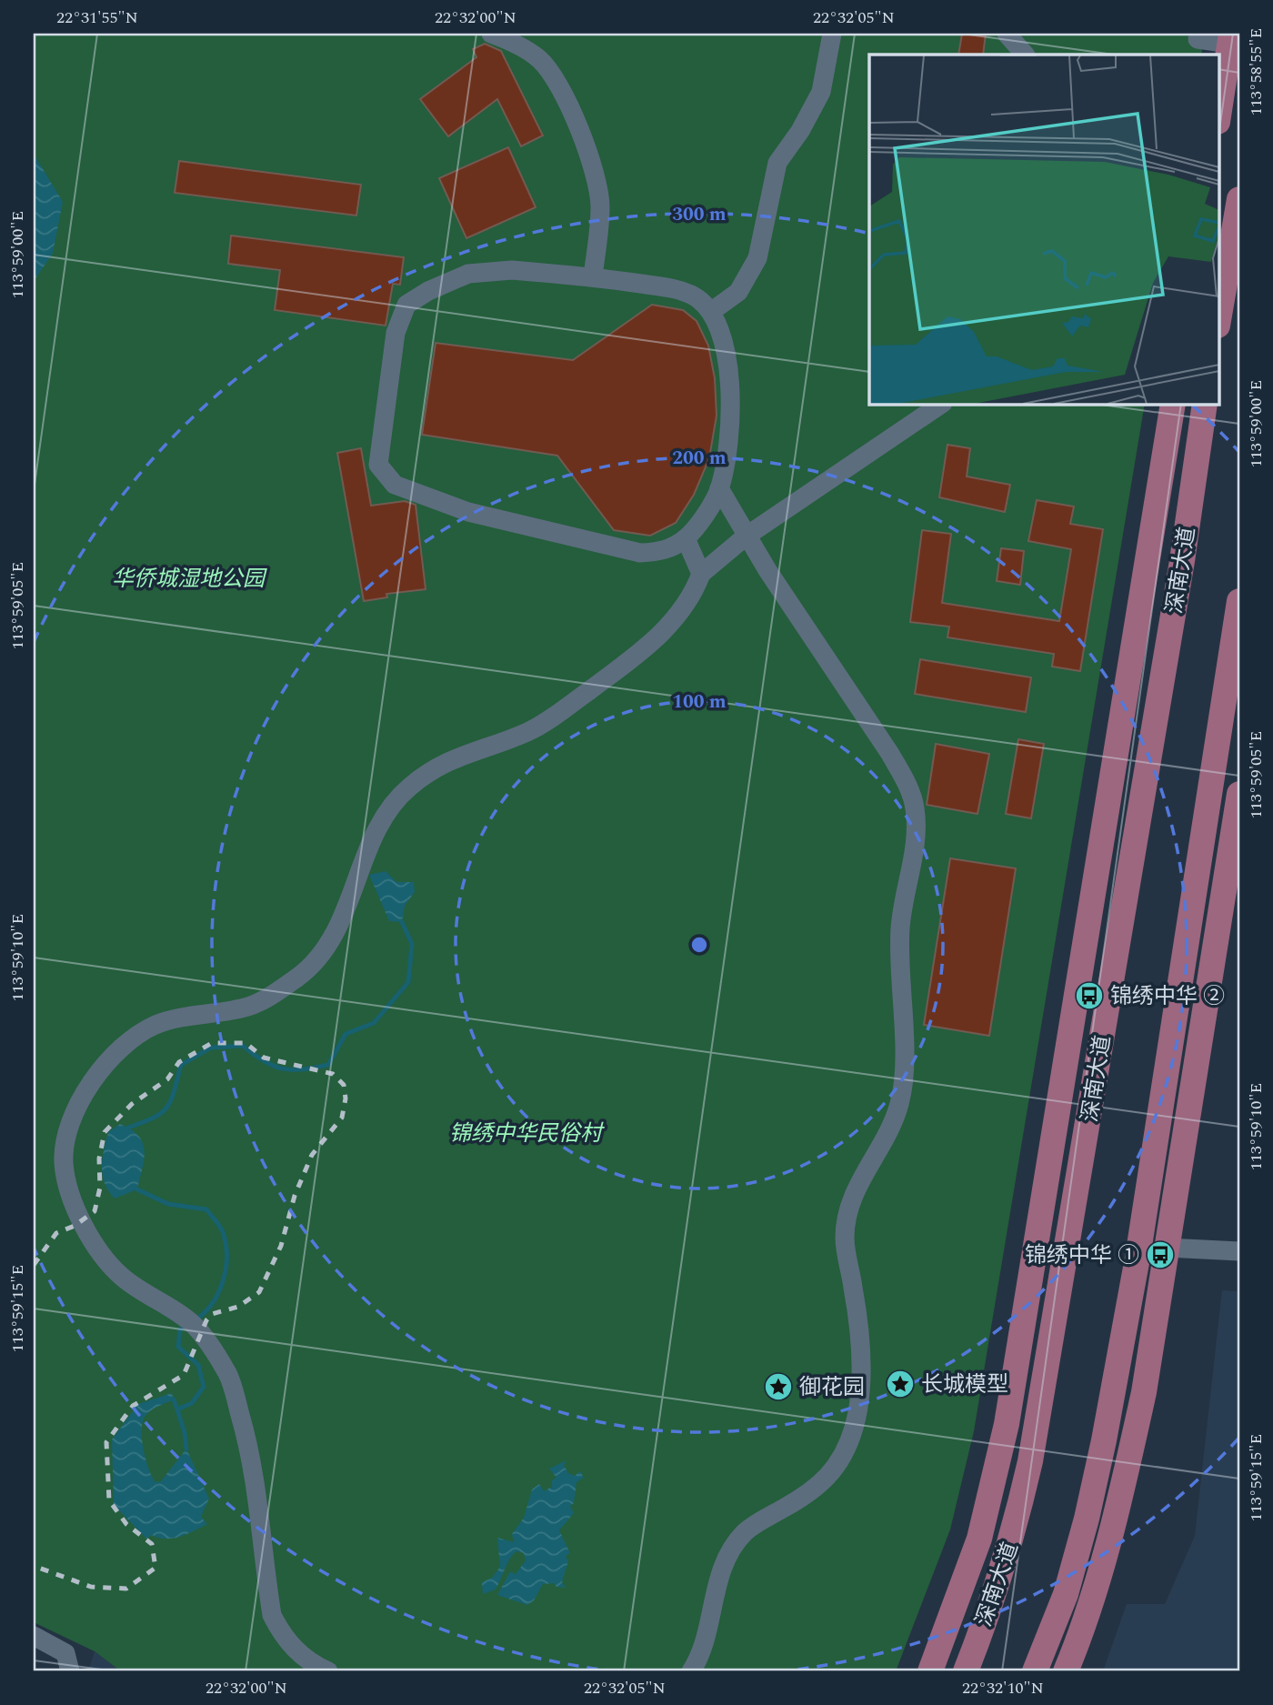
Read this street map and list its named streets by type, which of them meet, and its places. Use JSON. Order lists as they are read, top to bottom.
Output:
{
  "streets": {
    "main road": ["深南大道"]
  },
  "parks": ["华侨城湿地公园", "锦绣中华民俗村"],
  "places": {
    "bus stop": ["锦绣中华 ②", "锦绣中华 ①"],
    "place": ["长城模型", "御花园"]
  },
  "coordinates": [
    "22°31'55\"N",
    "22°32'00\"N",
    "22°32'05\"N",
    "113°58'55\"E",
    "113°59'00\"E",
    "113°59'05\"E",
    "113°59'10\"E",
    "113°59'15\"E",
    "22°32'10\"N"
  ],
  "rings": ["300 m", "200 m", "100 m"]
}
